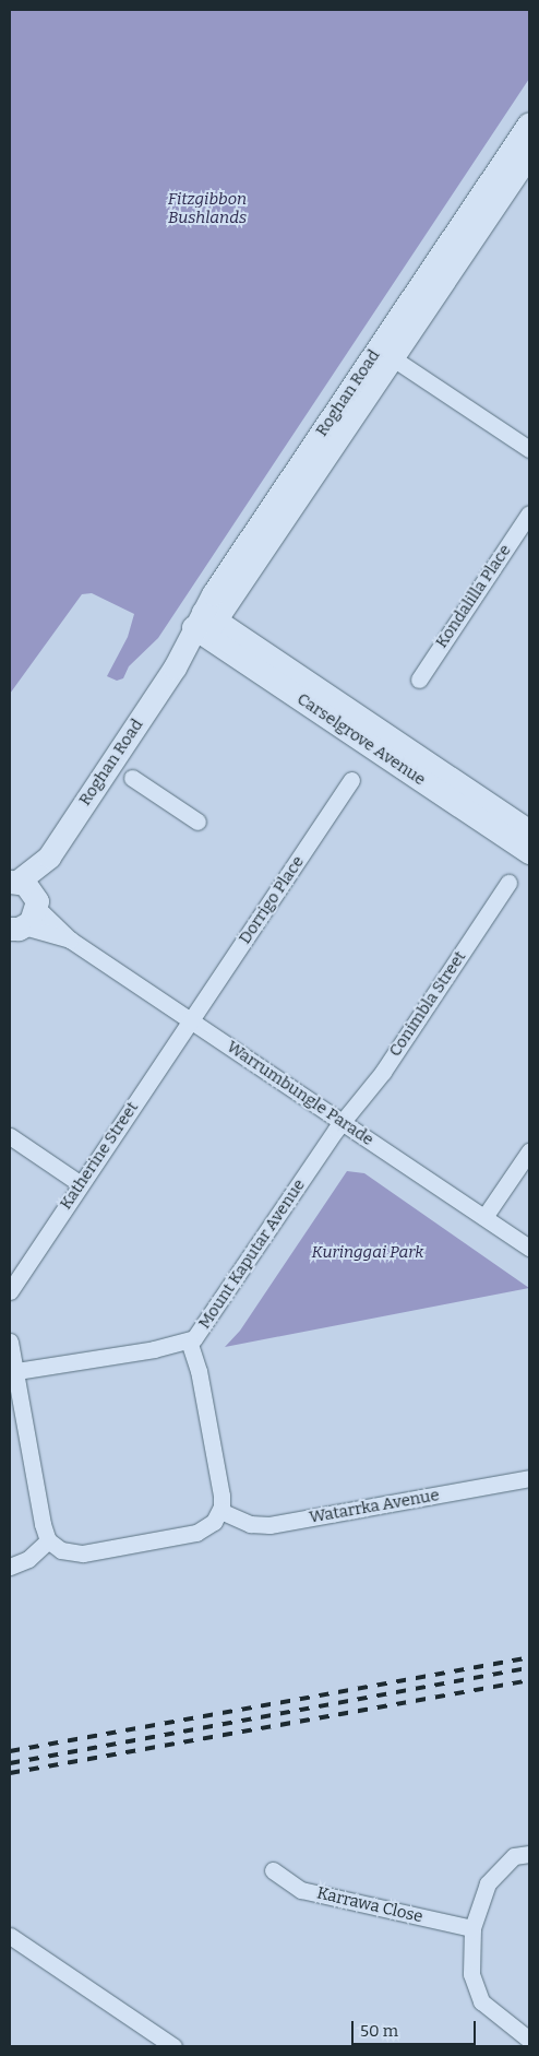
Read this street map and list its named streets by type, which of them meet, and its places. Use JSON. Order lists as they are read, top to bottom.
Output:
{
  "streets": {
    "main road": ["Roghan Road", "Carselgrove Avenue"],
    "street": [
      "Kondalilla Place",
      "Dorrigo Place",
      "Conimbla Street",
      "Warrumbungle Parade",
      "Katherine Street",
      "Mount Kaputar Avenue",
      "Watarrka Avenue",
      "Karrawa Close"
    ]
  },
  "crossings": [
    ["Roghan Road", "Carselgrove Avenue"],
    ["Roghan Road", "Warrumbungle Parade"],
    ["Dorrigo Place", "Warrumbungle Parade"],
    ["Dorrigo Place", "Katherine Street"],
    ["Conimbla Street", "Warrumbungle Parade"],
    ["Conimbla Street", "Mount Kaputar Avenue"],
    ["Warrumbungle Parade", "Katherine Street"],
    ["Warrumbungle Parade", "Mount Kaputar Avenue"]
  ],
  "parks": ["Fitzgibbon Bushlands", "Kuringgai Park"],
  "scale_bar": "50 m"
}
